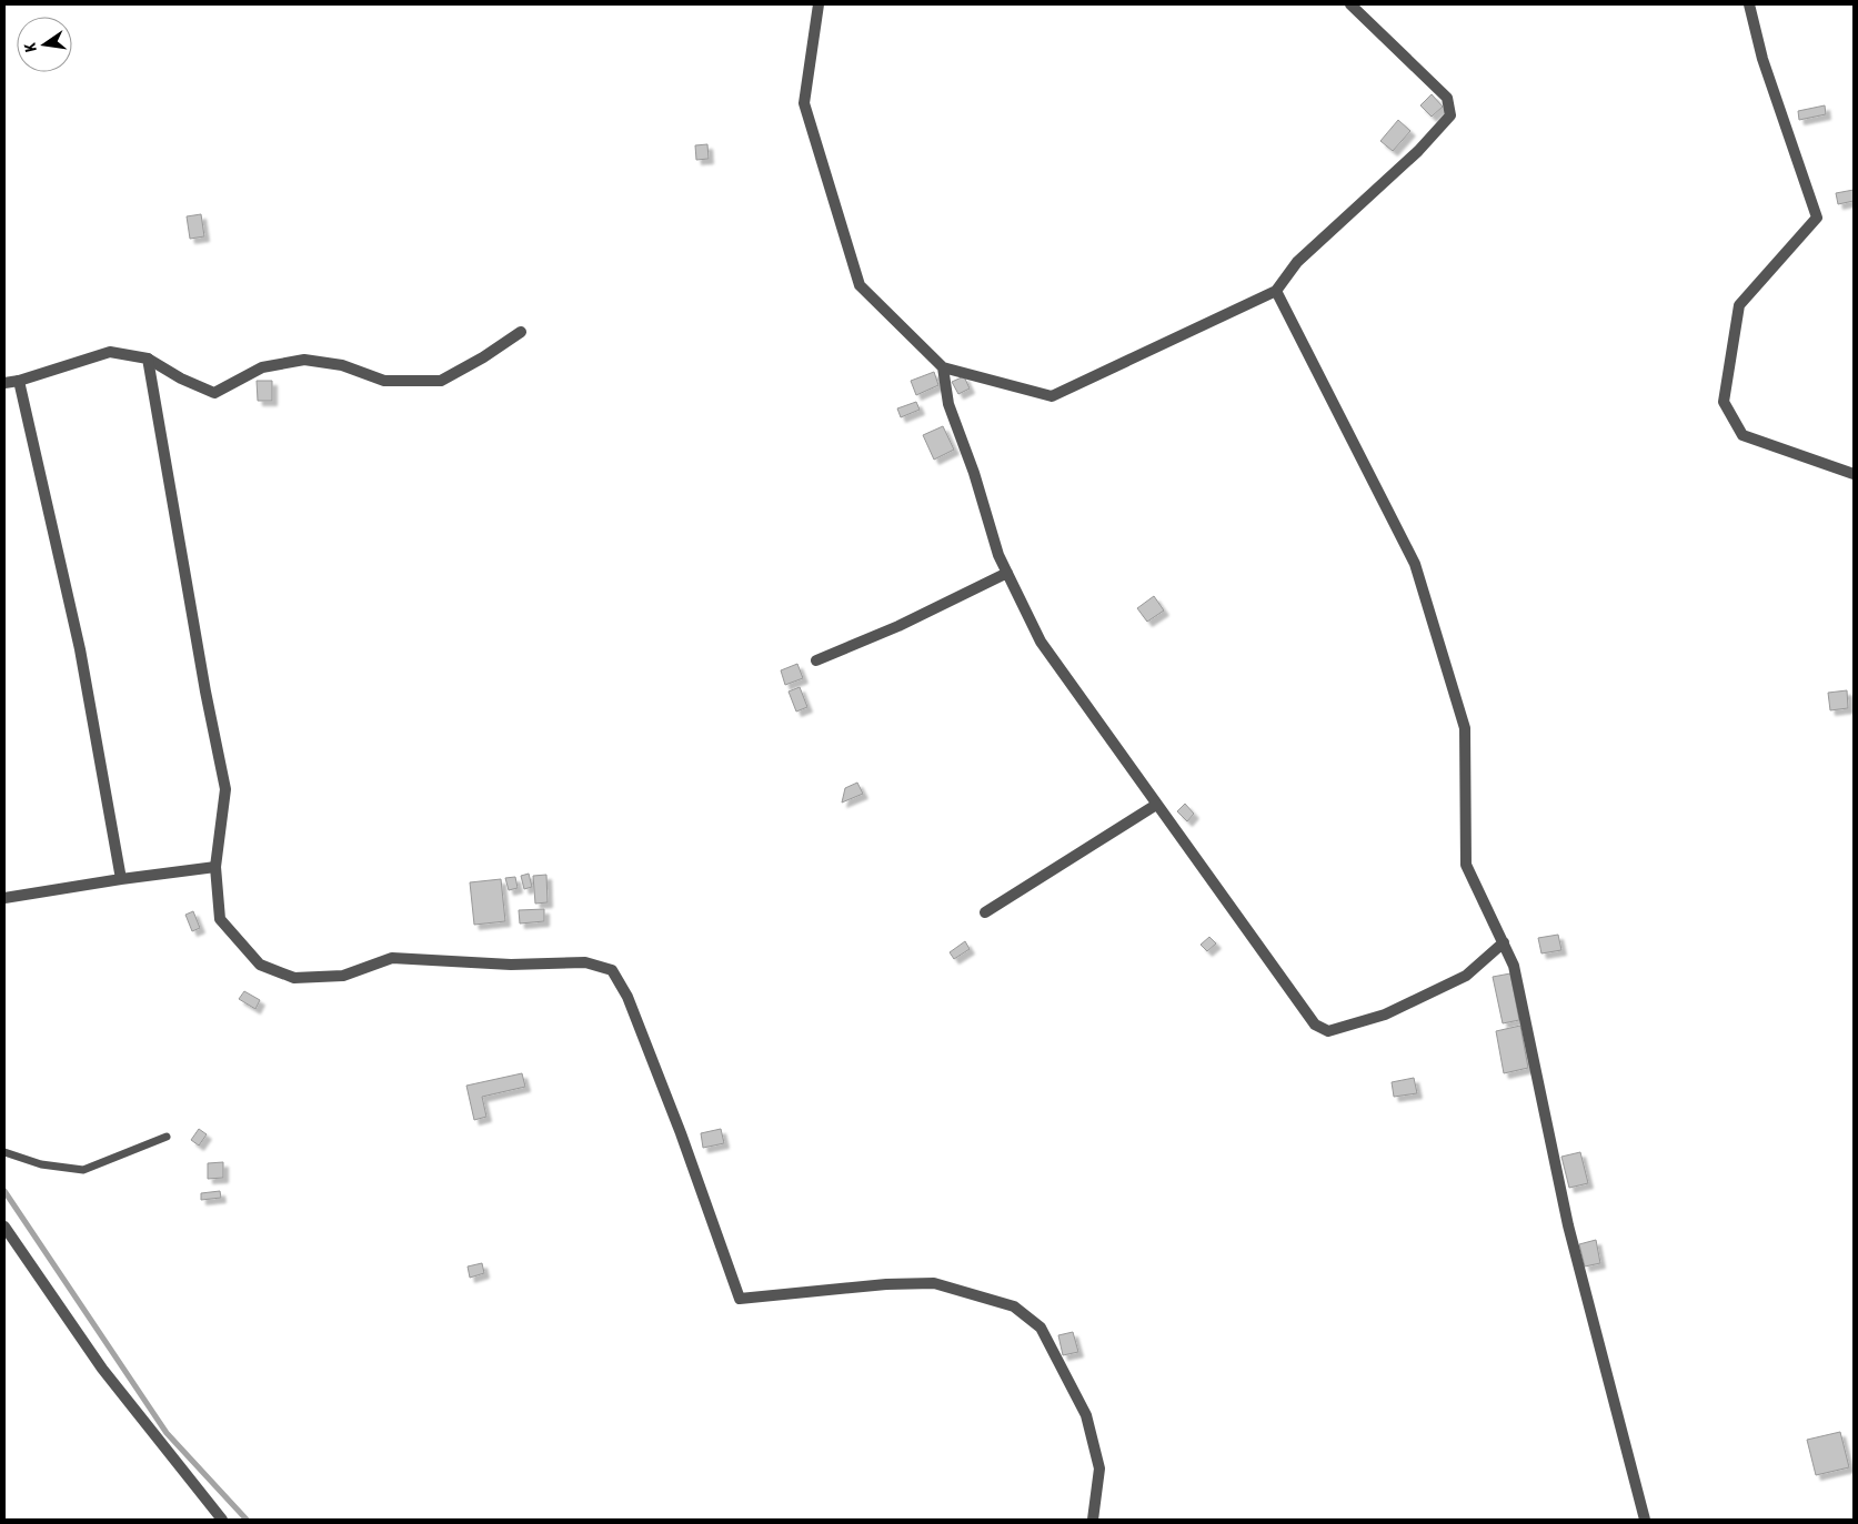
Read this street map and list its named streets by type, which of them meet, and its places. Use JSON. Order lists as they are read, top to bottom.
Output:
{
  "north": "left"
}
